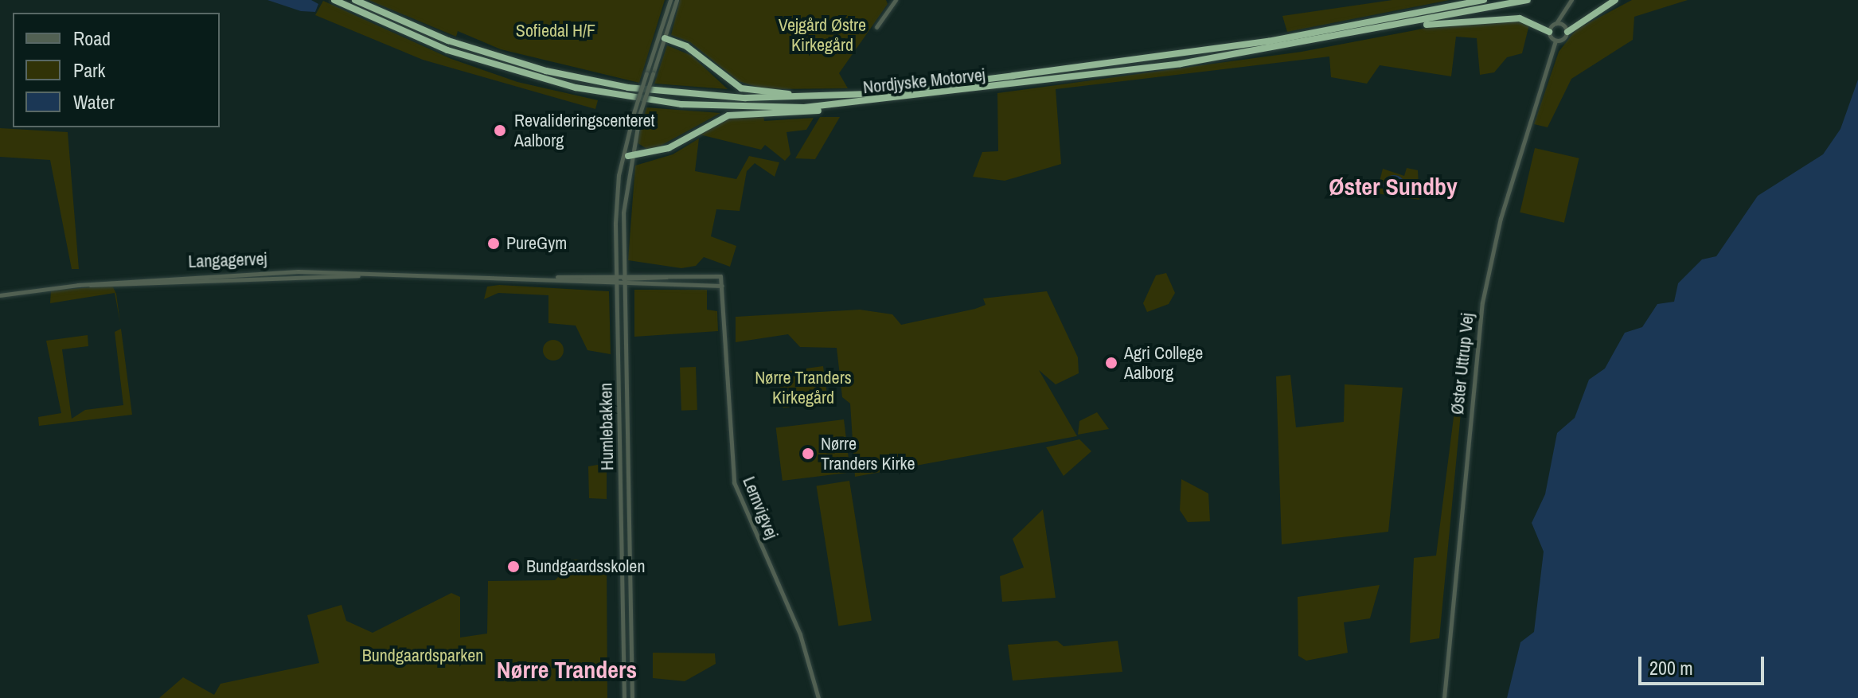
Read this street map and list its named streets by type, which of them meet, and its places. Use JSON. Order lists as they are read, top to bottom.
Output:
{
  "streets": {
    "highway": ["Nordjyske Motorvej"],
    "street": [
      "Langagervej",
      "Øster Uttrup Vej",
      "Humlebakken",
      "Lemvigvej"
    ]
  },
  "crossings": [
    ["Langagervej", "Humlebakken"],
    ["Langagervej", "Lemvigvej"]
  ],
  "districts": ["Øster Sundby", "Nørre Tranders"],
  "parks": [
    "Vejgård Østre Kirkegård",
    "Sofiedal H/F",
    "Nørre Tranders Kirkegård",
    "Bundgaardsparken"
  ],
  "places": [
    "Revalideringscenteret Aalborg",
    "PureGym",
    "Agri College Aalborg",
    "Nørre Tranders Kirke",
    "Bundgaardsskolen"
  ],
  "legend": ["Road", "Park", "Water"],
  "scale_bar": "200 m"
}
